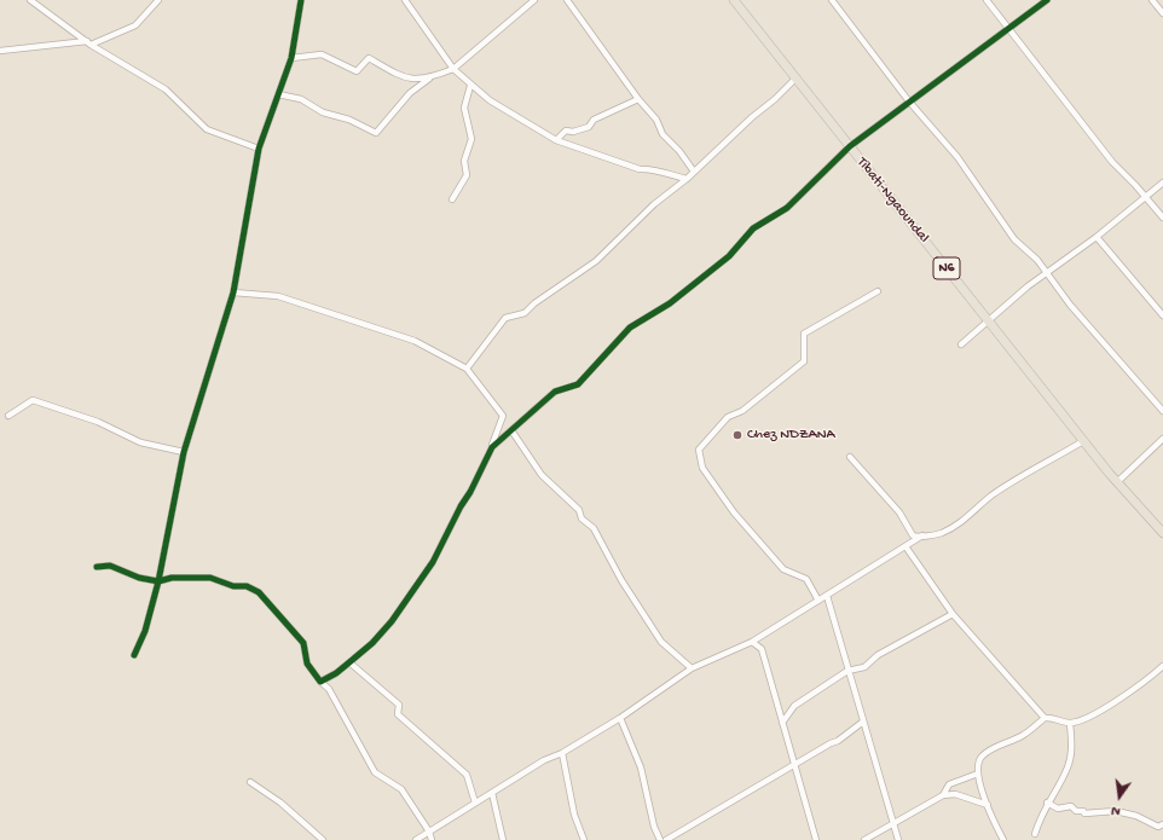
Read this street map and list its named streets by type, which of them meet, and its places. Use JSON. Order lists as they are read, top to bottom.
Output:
{
  "streets": {
    "highway": ["Tibati-Ngaoundal", "N6"]
  },
  "places": ["Chez NDZANA"],
  "north": "bottom"
}
